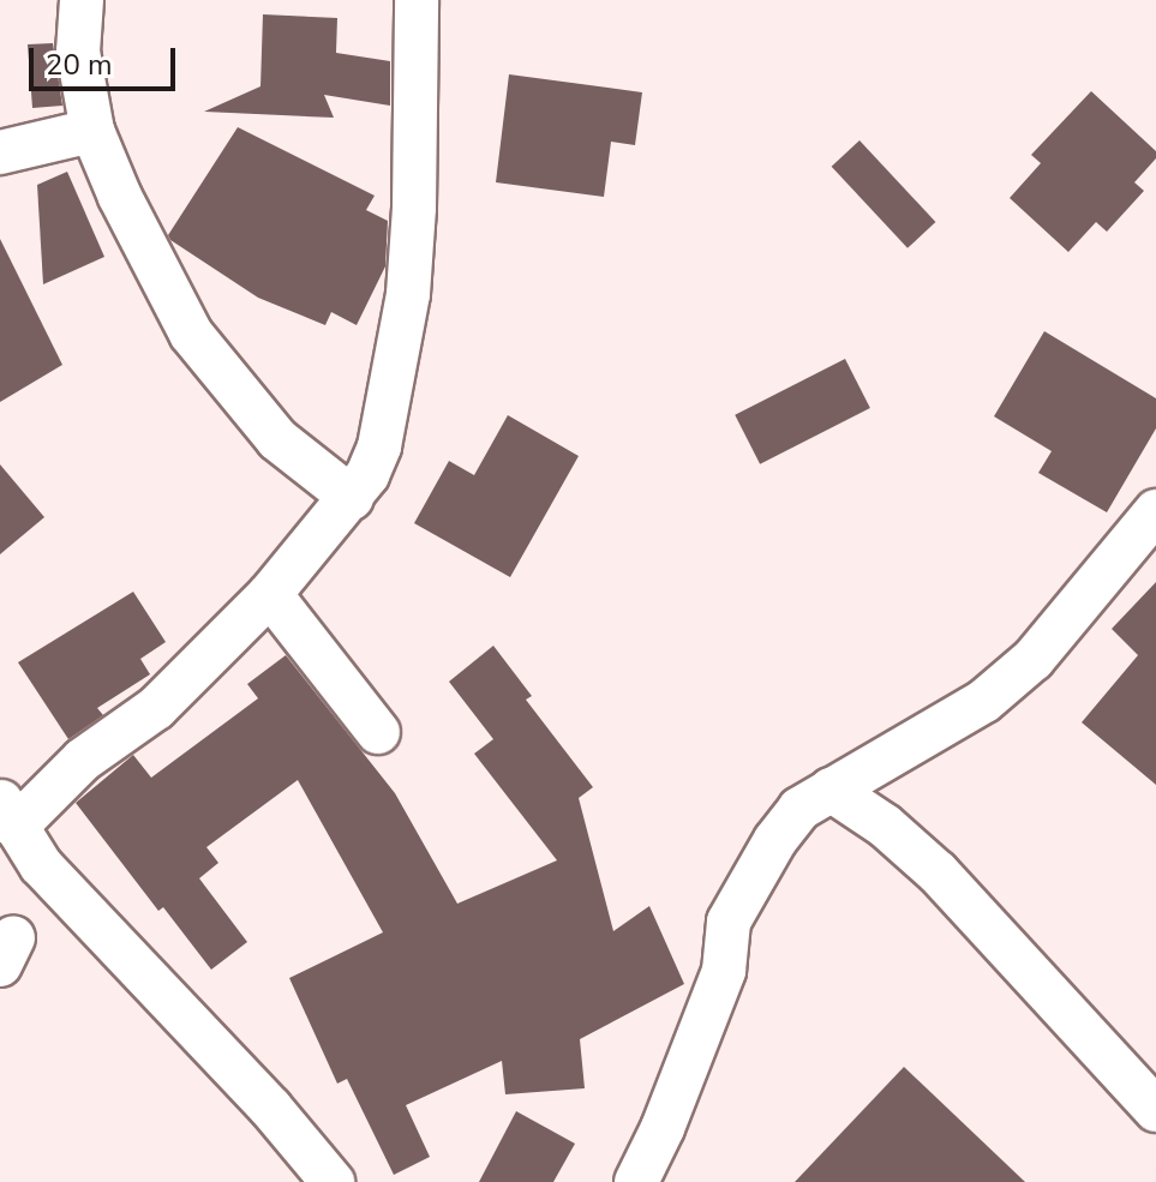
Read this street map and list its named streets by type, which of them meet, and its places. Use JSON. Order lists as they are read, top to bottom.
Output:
{
  "scale_bar": "20 m"
}
